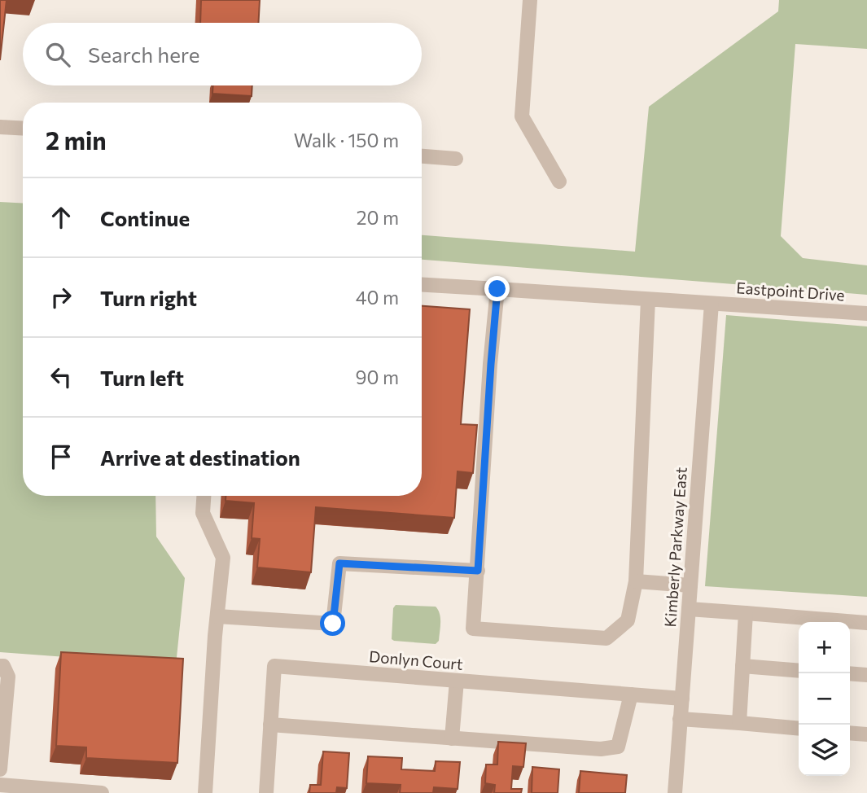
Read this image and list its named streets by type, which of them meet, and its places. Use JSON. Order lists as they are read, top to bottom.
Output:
{
  "streets": {
    "street": ["Eastpoint Drive", "Kimberly Parkway East", "Donlyn Court"]
  },
  "crossings": [
    ["Eastpoint Drive", "Kimberly Parkway East"],
    ["Kimberly Parkway East", "Donlyn Court"]
  ],
  "page": {
    "search": "Search here",
    "heading": ["2 min", "Walk · 150 m"],
    "list": [
      ["Continue", "20 m"],
      ["Turn right", "40 m"],
      ["Turn left", "90 m"],
      "Arrive at destination"
    ],
    "map_buttons": ["+", "−"]
  }
}
